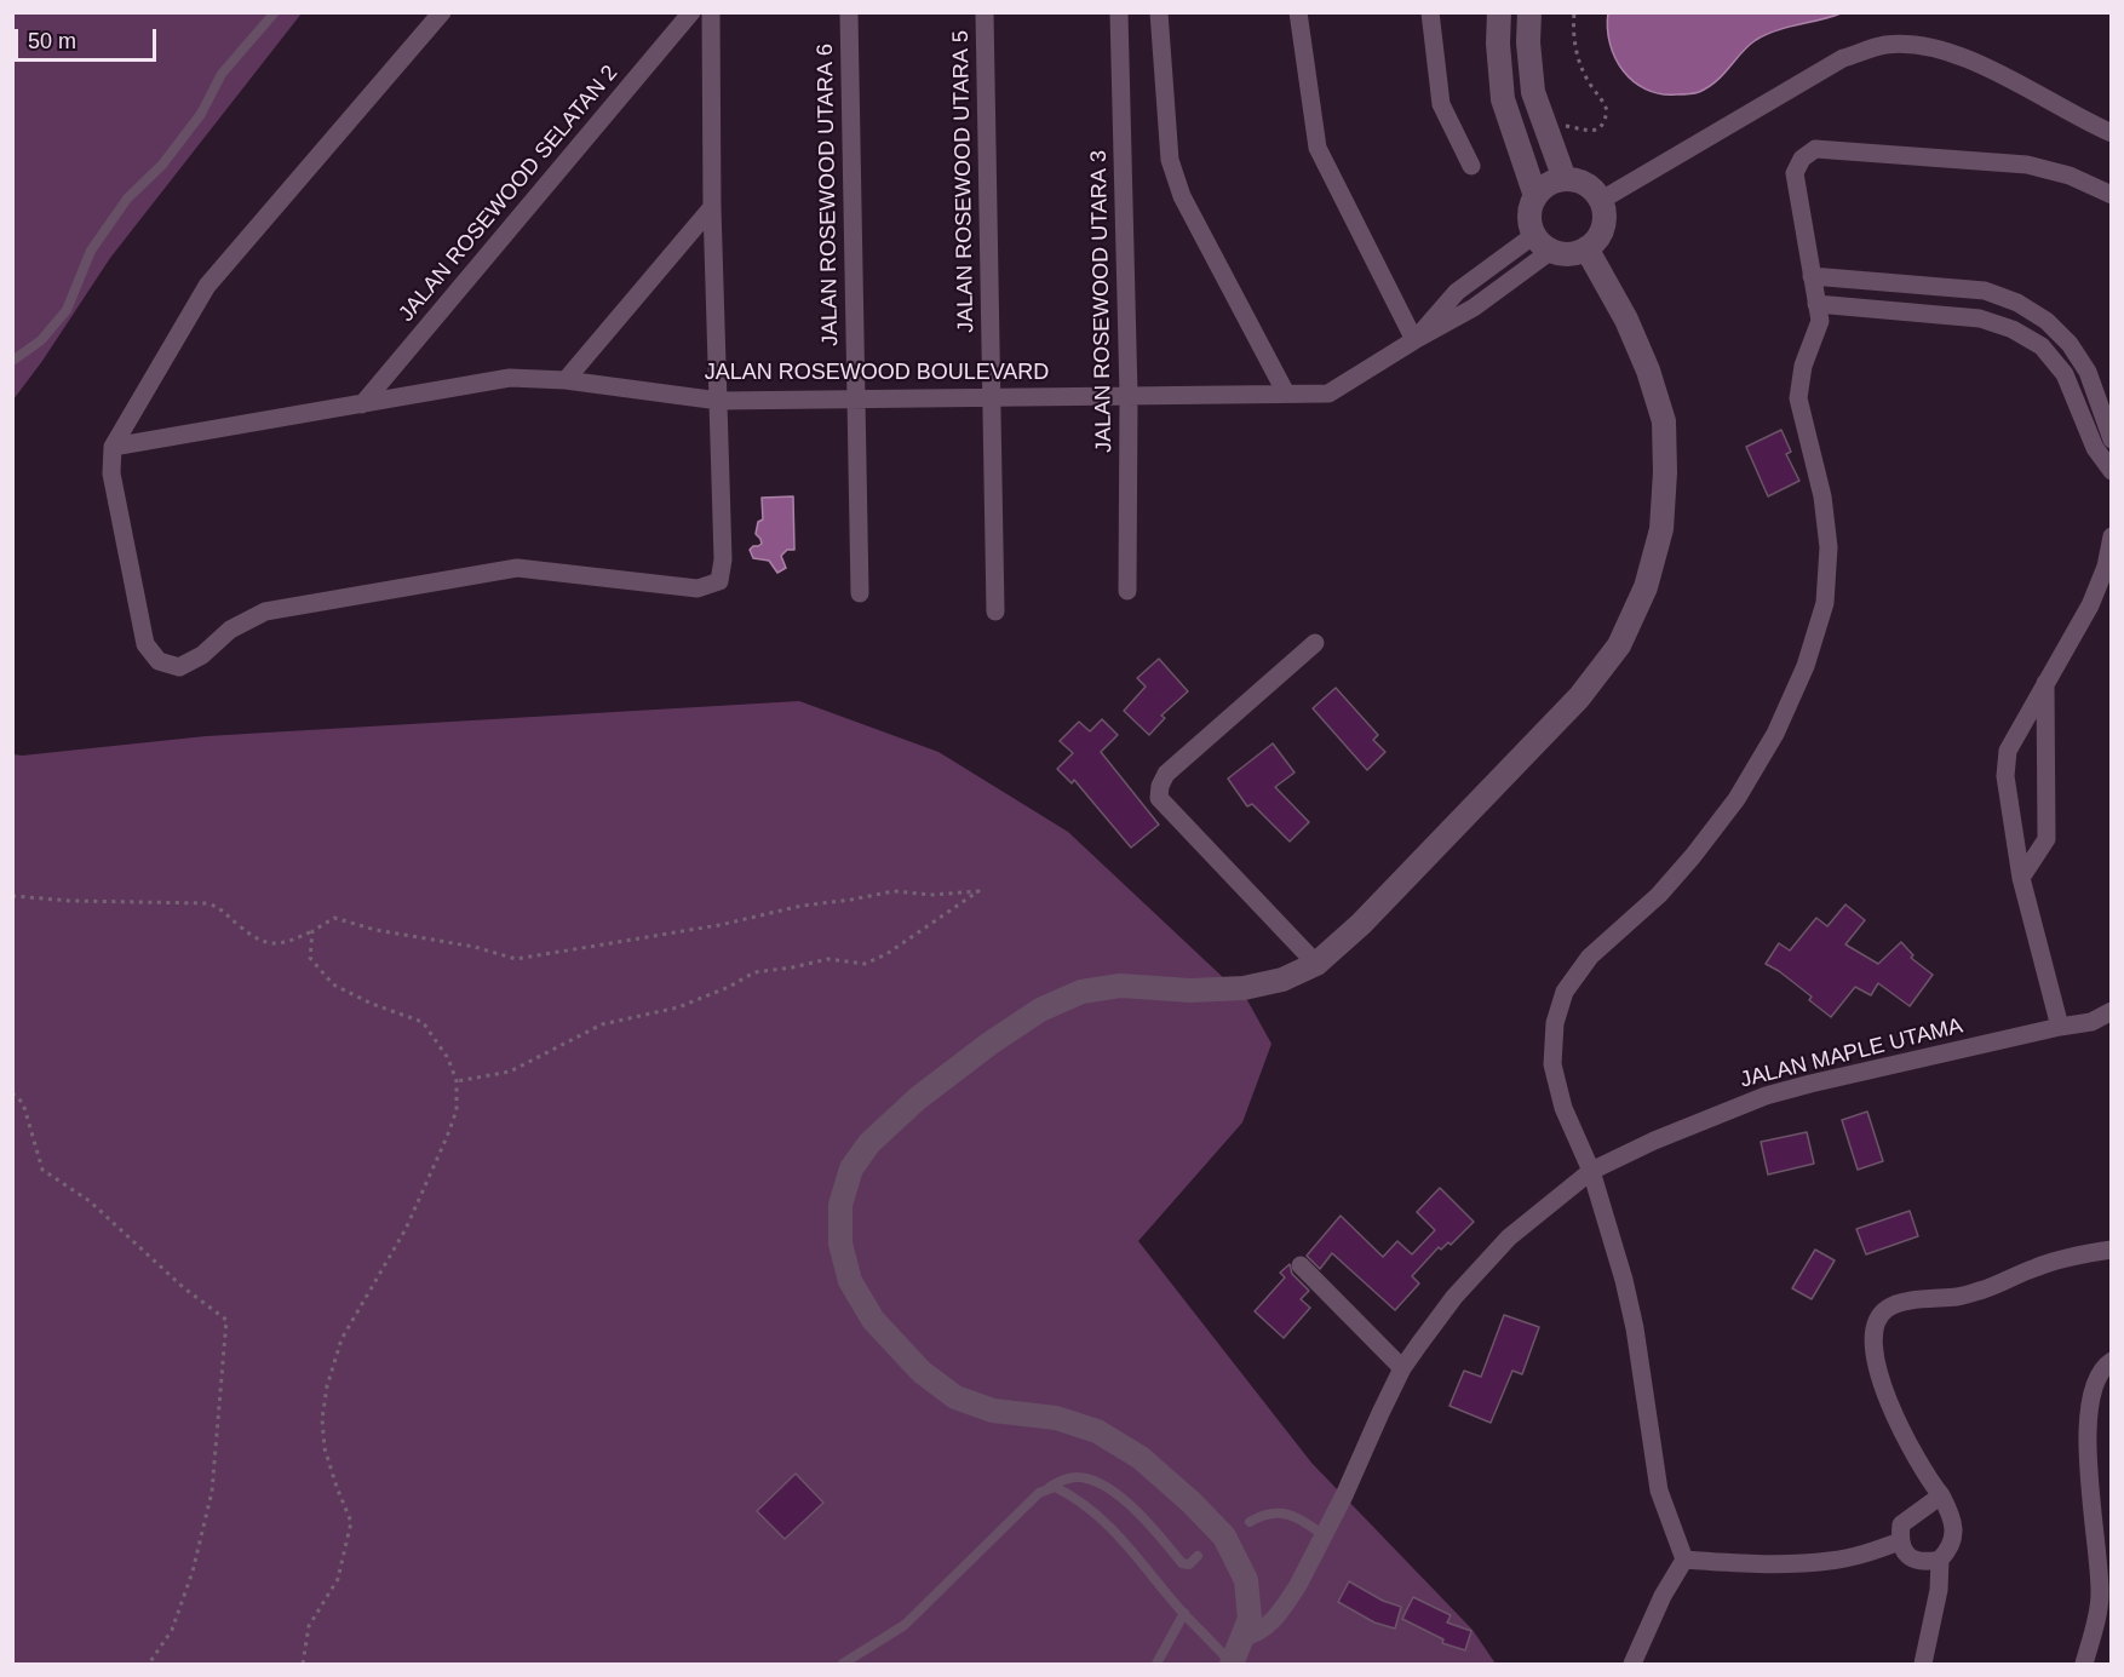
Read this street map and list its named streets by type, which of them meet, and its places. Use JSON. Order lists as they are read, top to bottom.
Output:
{
  "streets": {
    "street": [
      "JALAN ROSEWOOD UTARA 5",
      "JALAN ROSEWOOD SELATAN 2",
      "JALAN ROSEWOOD UTARA 6",
      "JALAN ROSEWOOD UTARA 3",
      "JALAN ROSEWOOD BOULEVARD",
      "JALAN MAPLE UTAMA"
    ]
  },
  "crossings": [
    ["JALAN ROSEWOOD UTARA 5", "JALAN ROSEWOOD BOULEVARD"],
    ["JALAN ROSEWOOD SELATAN 2", "JALAN ROSEWOOD BOULEVARD"],
    ["JALAN ROSEWOOD UTARA 6", "JALAN ROSEWOOD BOULEVARD"],
    ["JALAN ROSEWOOD UTARA 3", "JALAN ROSEWOOD BOULEVARD"]
  ],
  "scale_bar": "50 m"
}
